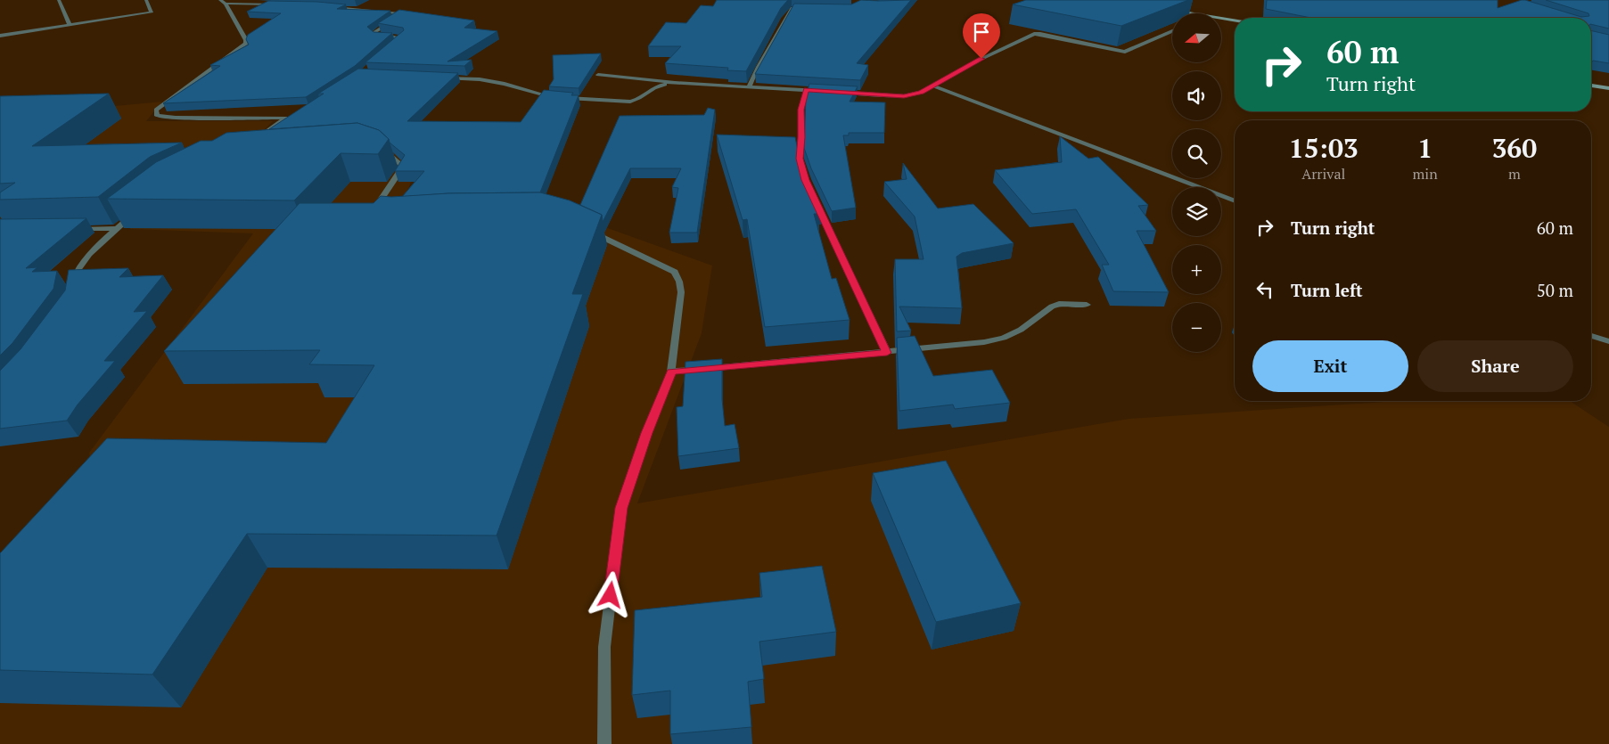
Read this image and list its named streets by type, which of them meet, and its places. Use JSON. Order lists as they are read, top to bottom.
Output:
{
  "north": "left",
  "page": {
    "map_buttons": ["+", "−"],
    "turn": ["60 m", "Turn right"],
    "eta": [
      "15:03",
      "Arrival",
      "1",
      "min",
      "360",
      "m"
    ],
    "list": [
      {
        "name": "Turn right",
        "value": "60 m"
      },
      {
        "name": "Turn left",
        "value": "50 m"
      }
    ],
    "buttons": ["Exit", "Share"]
  }
}
